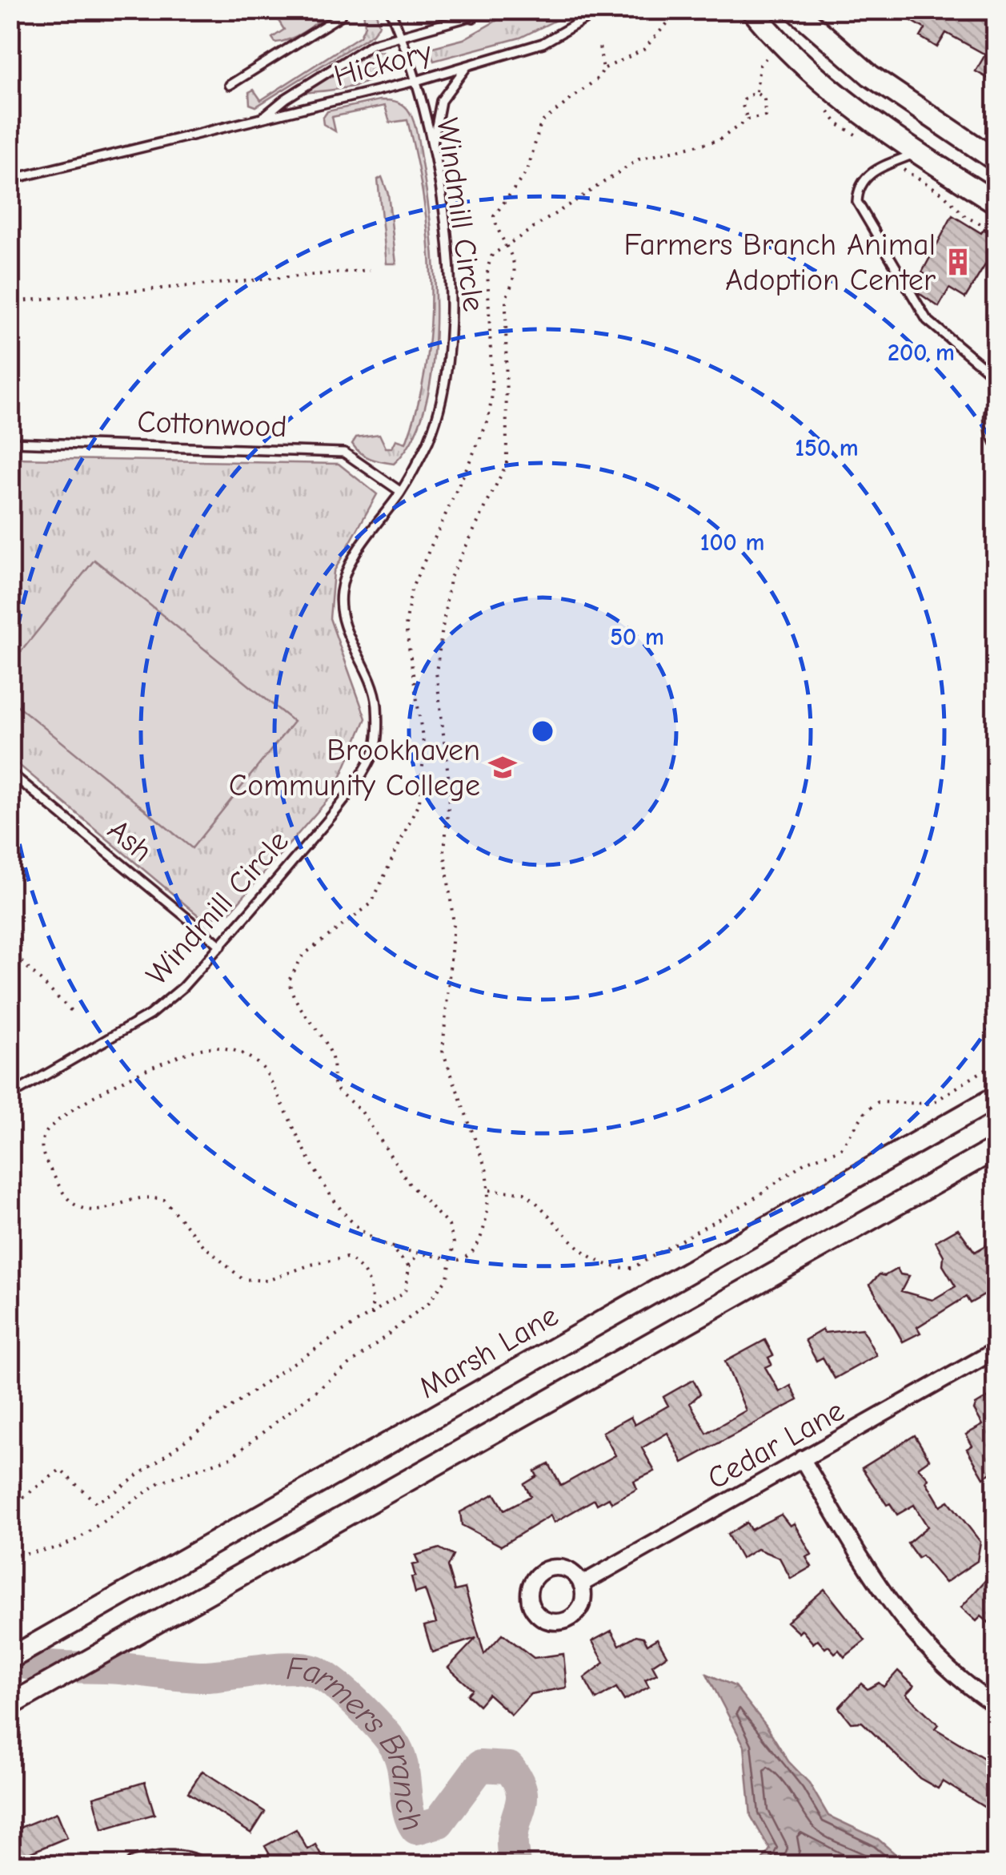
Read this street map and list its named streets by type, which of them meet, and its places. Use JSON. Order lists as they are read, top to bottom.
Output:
{
  "streets": {
    "main road": ["Marsh Lane"],
    "street": ["Cedar Lane"],
    "lane": [
      "Hickory",
      "Windmill Circle",
      "Cottonwood",
      "Ash"
    ]
  },
  "crossings": [
    ["Hickory", "Windmill Circle"],
    ["Windmill Circle", "Cottonwood"],
    ["Windmill Circle", "Ash"]
  ],
  "water": ["Farmers Branch"],
  "places": {
    "building": ["Farmers Branch Animal Adoption Center"],
    "school or university": ["Brookhaven Community College"]
  },
  "rings": [
    "200 m",
    "150 m",
    "100 m",
    "50 m"
  ]
}
